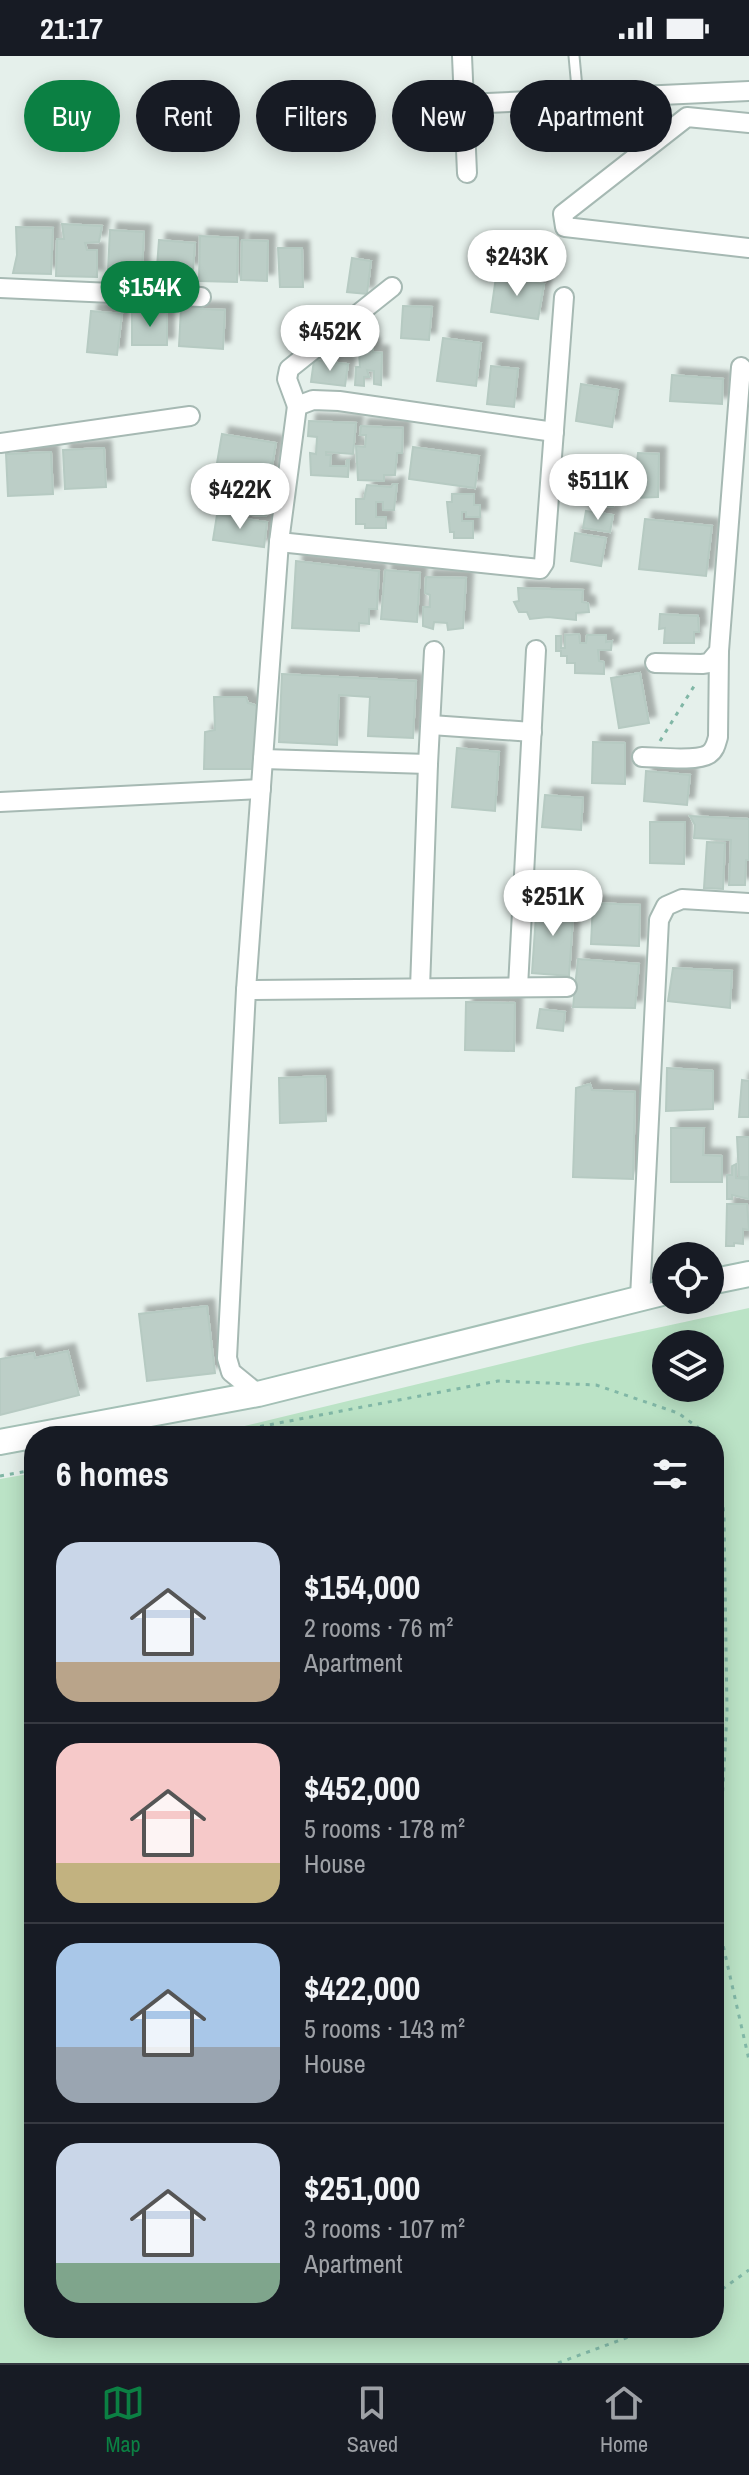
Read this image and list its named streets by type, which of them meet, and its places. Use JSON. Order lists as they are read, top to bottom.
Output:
{
  "page": {
    "status": "21:17",
    "chip": [
      "Buy",
      "Rent",
      "Filters",
      "New",
      "Apartment"
    ],
    "price": [
      "$243K",
      "$154K",
      "$452K",
      "$511K",
      "$422K",
      "$251K"
    ],
    "heading": "6 homes",
    "list": [
      {
        "name": "$154,000",
        "note": "2 rooms · 76 m² · Apartment"
      },
      {
        "name": "$452,000",
        "note": "5 rooms · 178 m² · House"
      },
      {
        "name": "$422,000",
        "note": "5 rooms · 143 m² · House"
      },
      {
        "name": "$251,000",
        "note": "3 rooms · 107 m² · Apartment"
      }
    ],
    "tabs": ["Map", "Saved", "Home"]
  }
}
